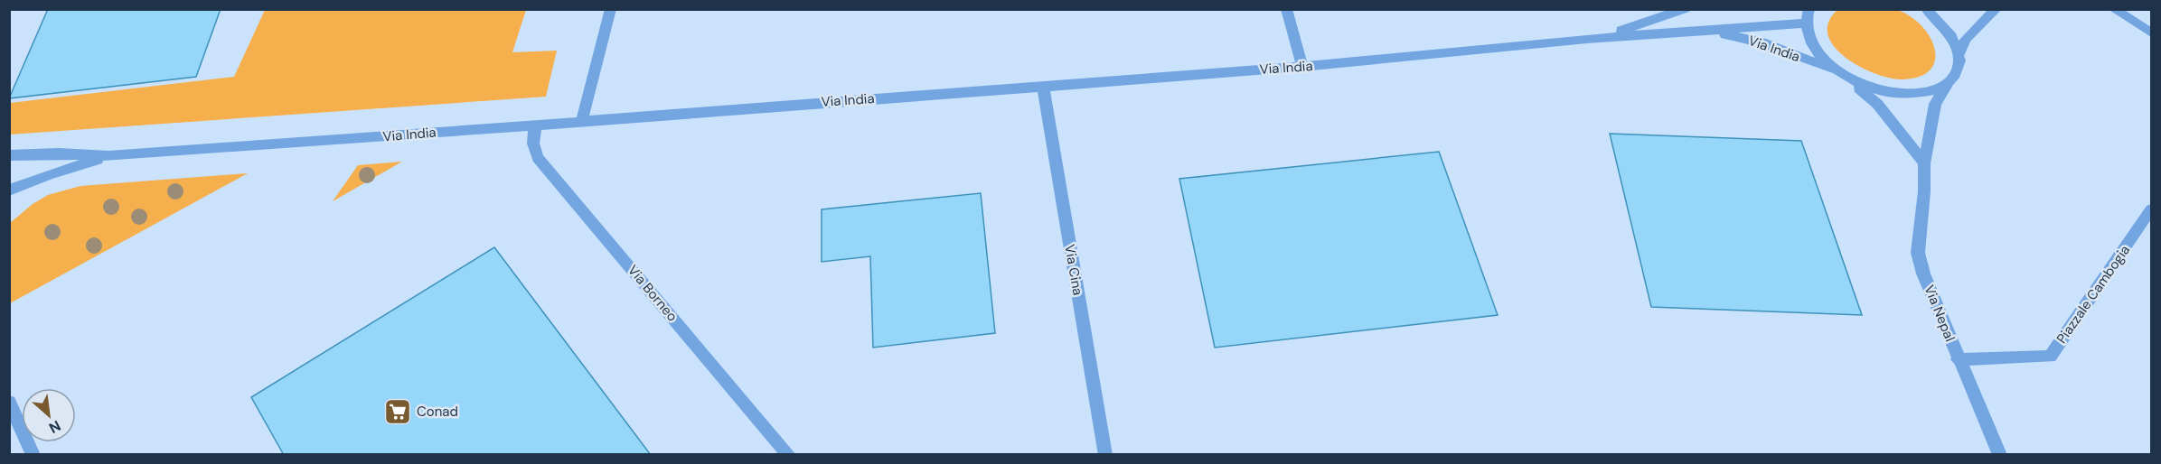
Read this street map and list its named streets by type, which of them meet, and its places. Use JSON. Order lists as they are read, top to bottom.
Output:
{
  "streets": {
    "street": [
      "Via India",
      "Via Cina",
      "Via Borneo",
      "Piazzale Cambogia",
      "Via Nepal"
    ]
  },
  "crossings": [
    ["Via India", "Via Cina"],
    ["Via India", "Via Borneo"],
    ["Piazzale Cambogia", "Via Nepal"]
  ],
  "places": {
    "supermarket": ["Conad"]
  },
  "north": "bottom right"
}
